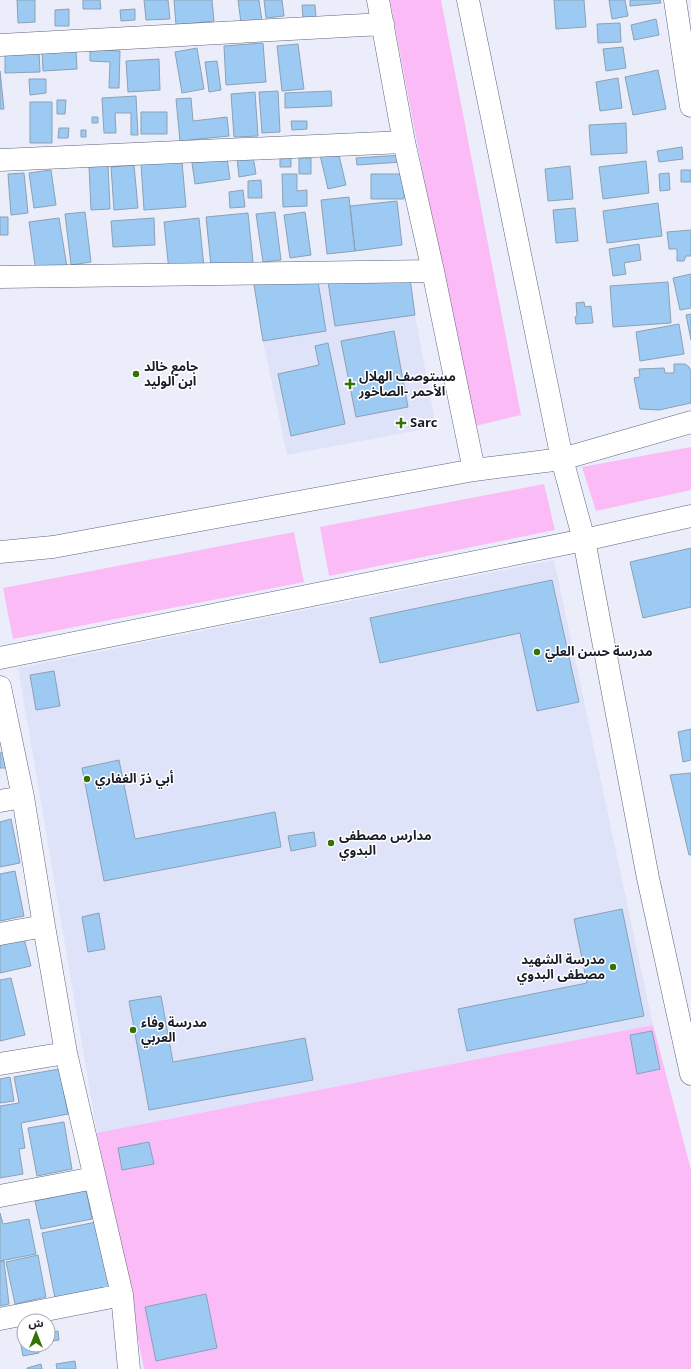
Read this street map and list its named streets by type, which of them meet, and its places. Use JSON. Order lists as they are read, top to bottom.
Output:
{
  "places": {
    "other": [
      "جامع خالد ابن الوليد",
      "مدرسة حسن العليّ",
      "أبي ذرّ الغفاري",
      "مدارس مصطفى البدوي",
      "مدرسة الشهيد مصطفى البدوي",
      "مدرسة وفاء العربي"
    ],
    "health": ["مستوصف الهلال الأحمر -الصاخور", "Sarc"]
  },
  "north": "top"
}
